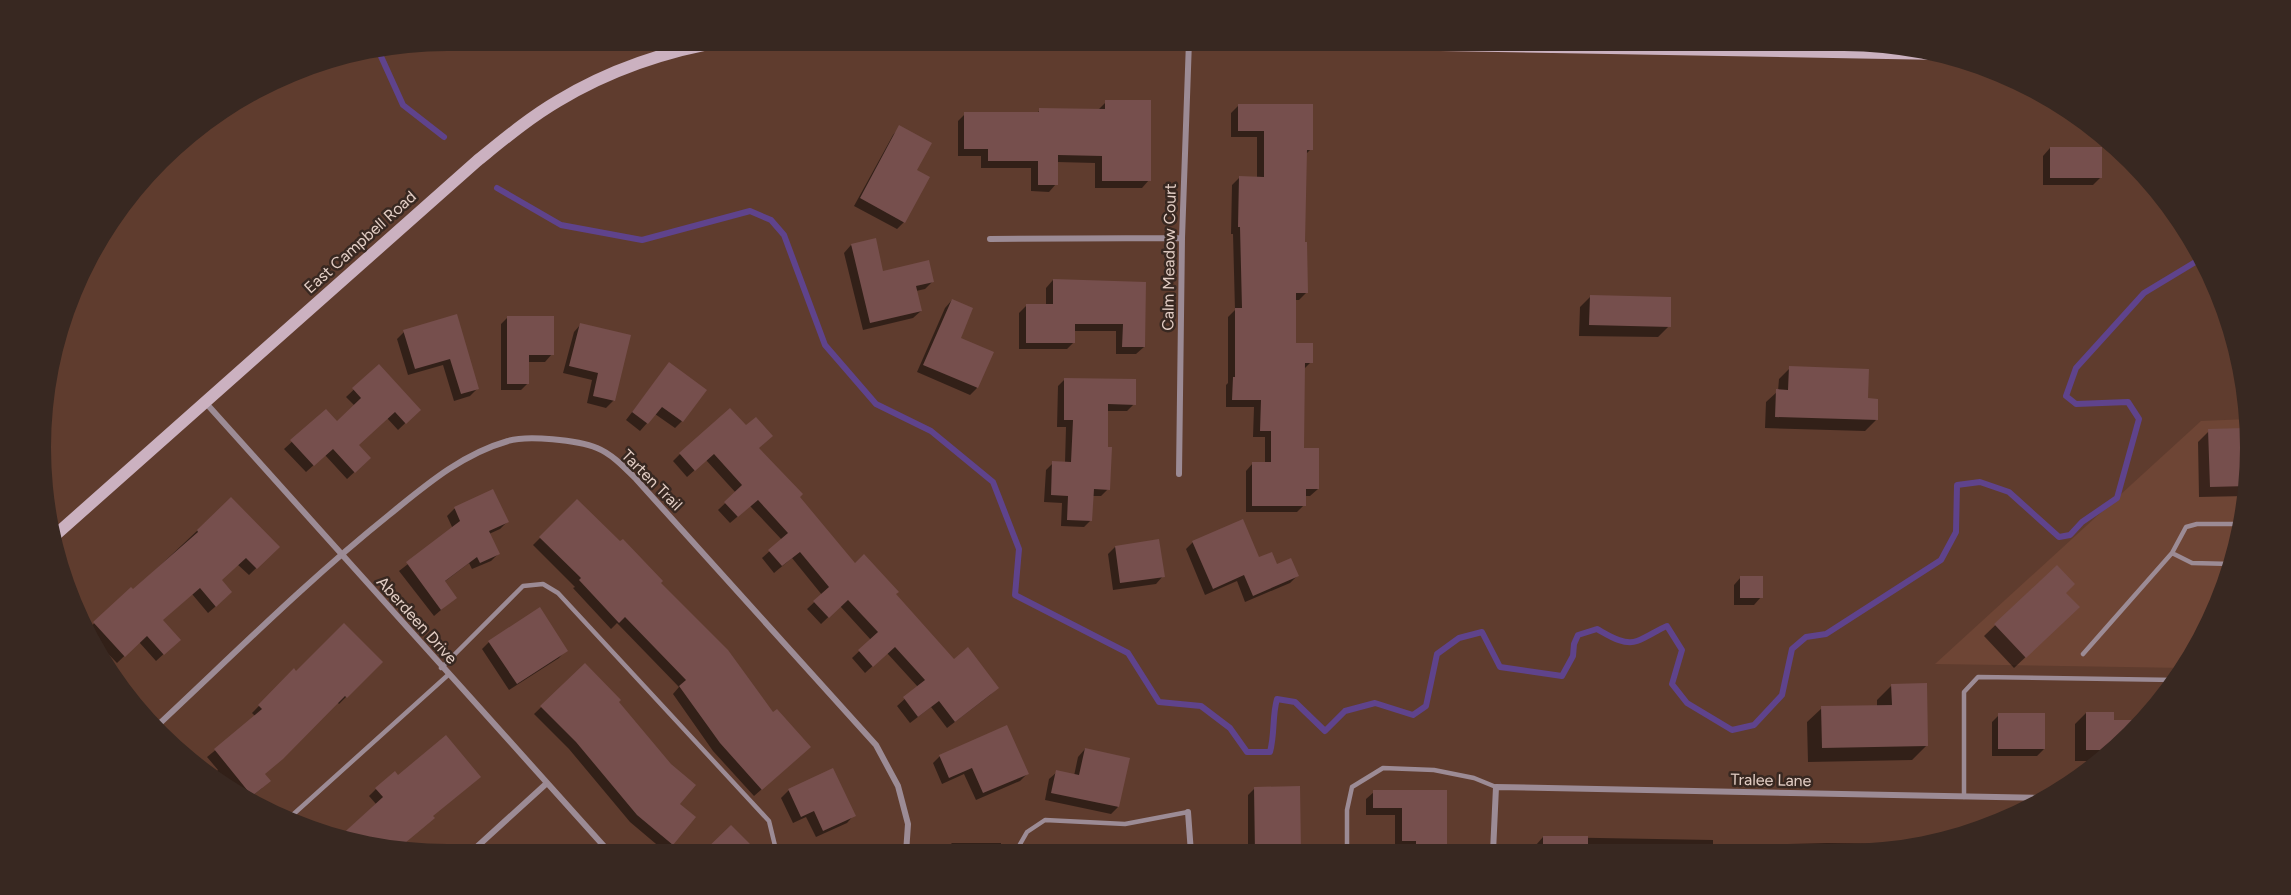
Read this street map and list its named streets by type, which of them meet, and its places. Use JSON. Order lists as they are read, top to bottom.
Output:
{
  "streets": {
    "main road": ["East Campbell Road"],
    "street": [
      "Calm Meadow Court",
      "Tarten Trail",
      "Aberdeen Drive",
      "Tralee Lane"
    ]
  },
  "crossings": [
    ["East Campbell Road", "Aberdeen Drive"],
    ["Tarten Trail", "Aberdeen Drive"]
  ]
}
